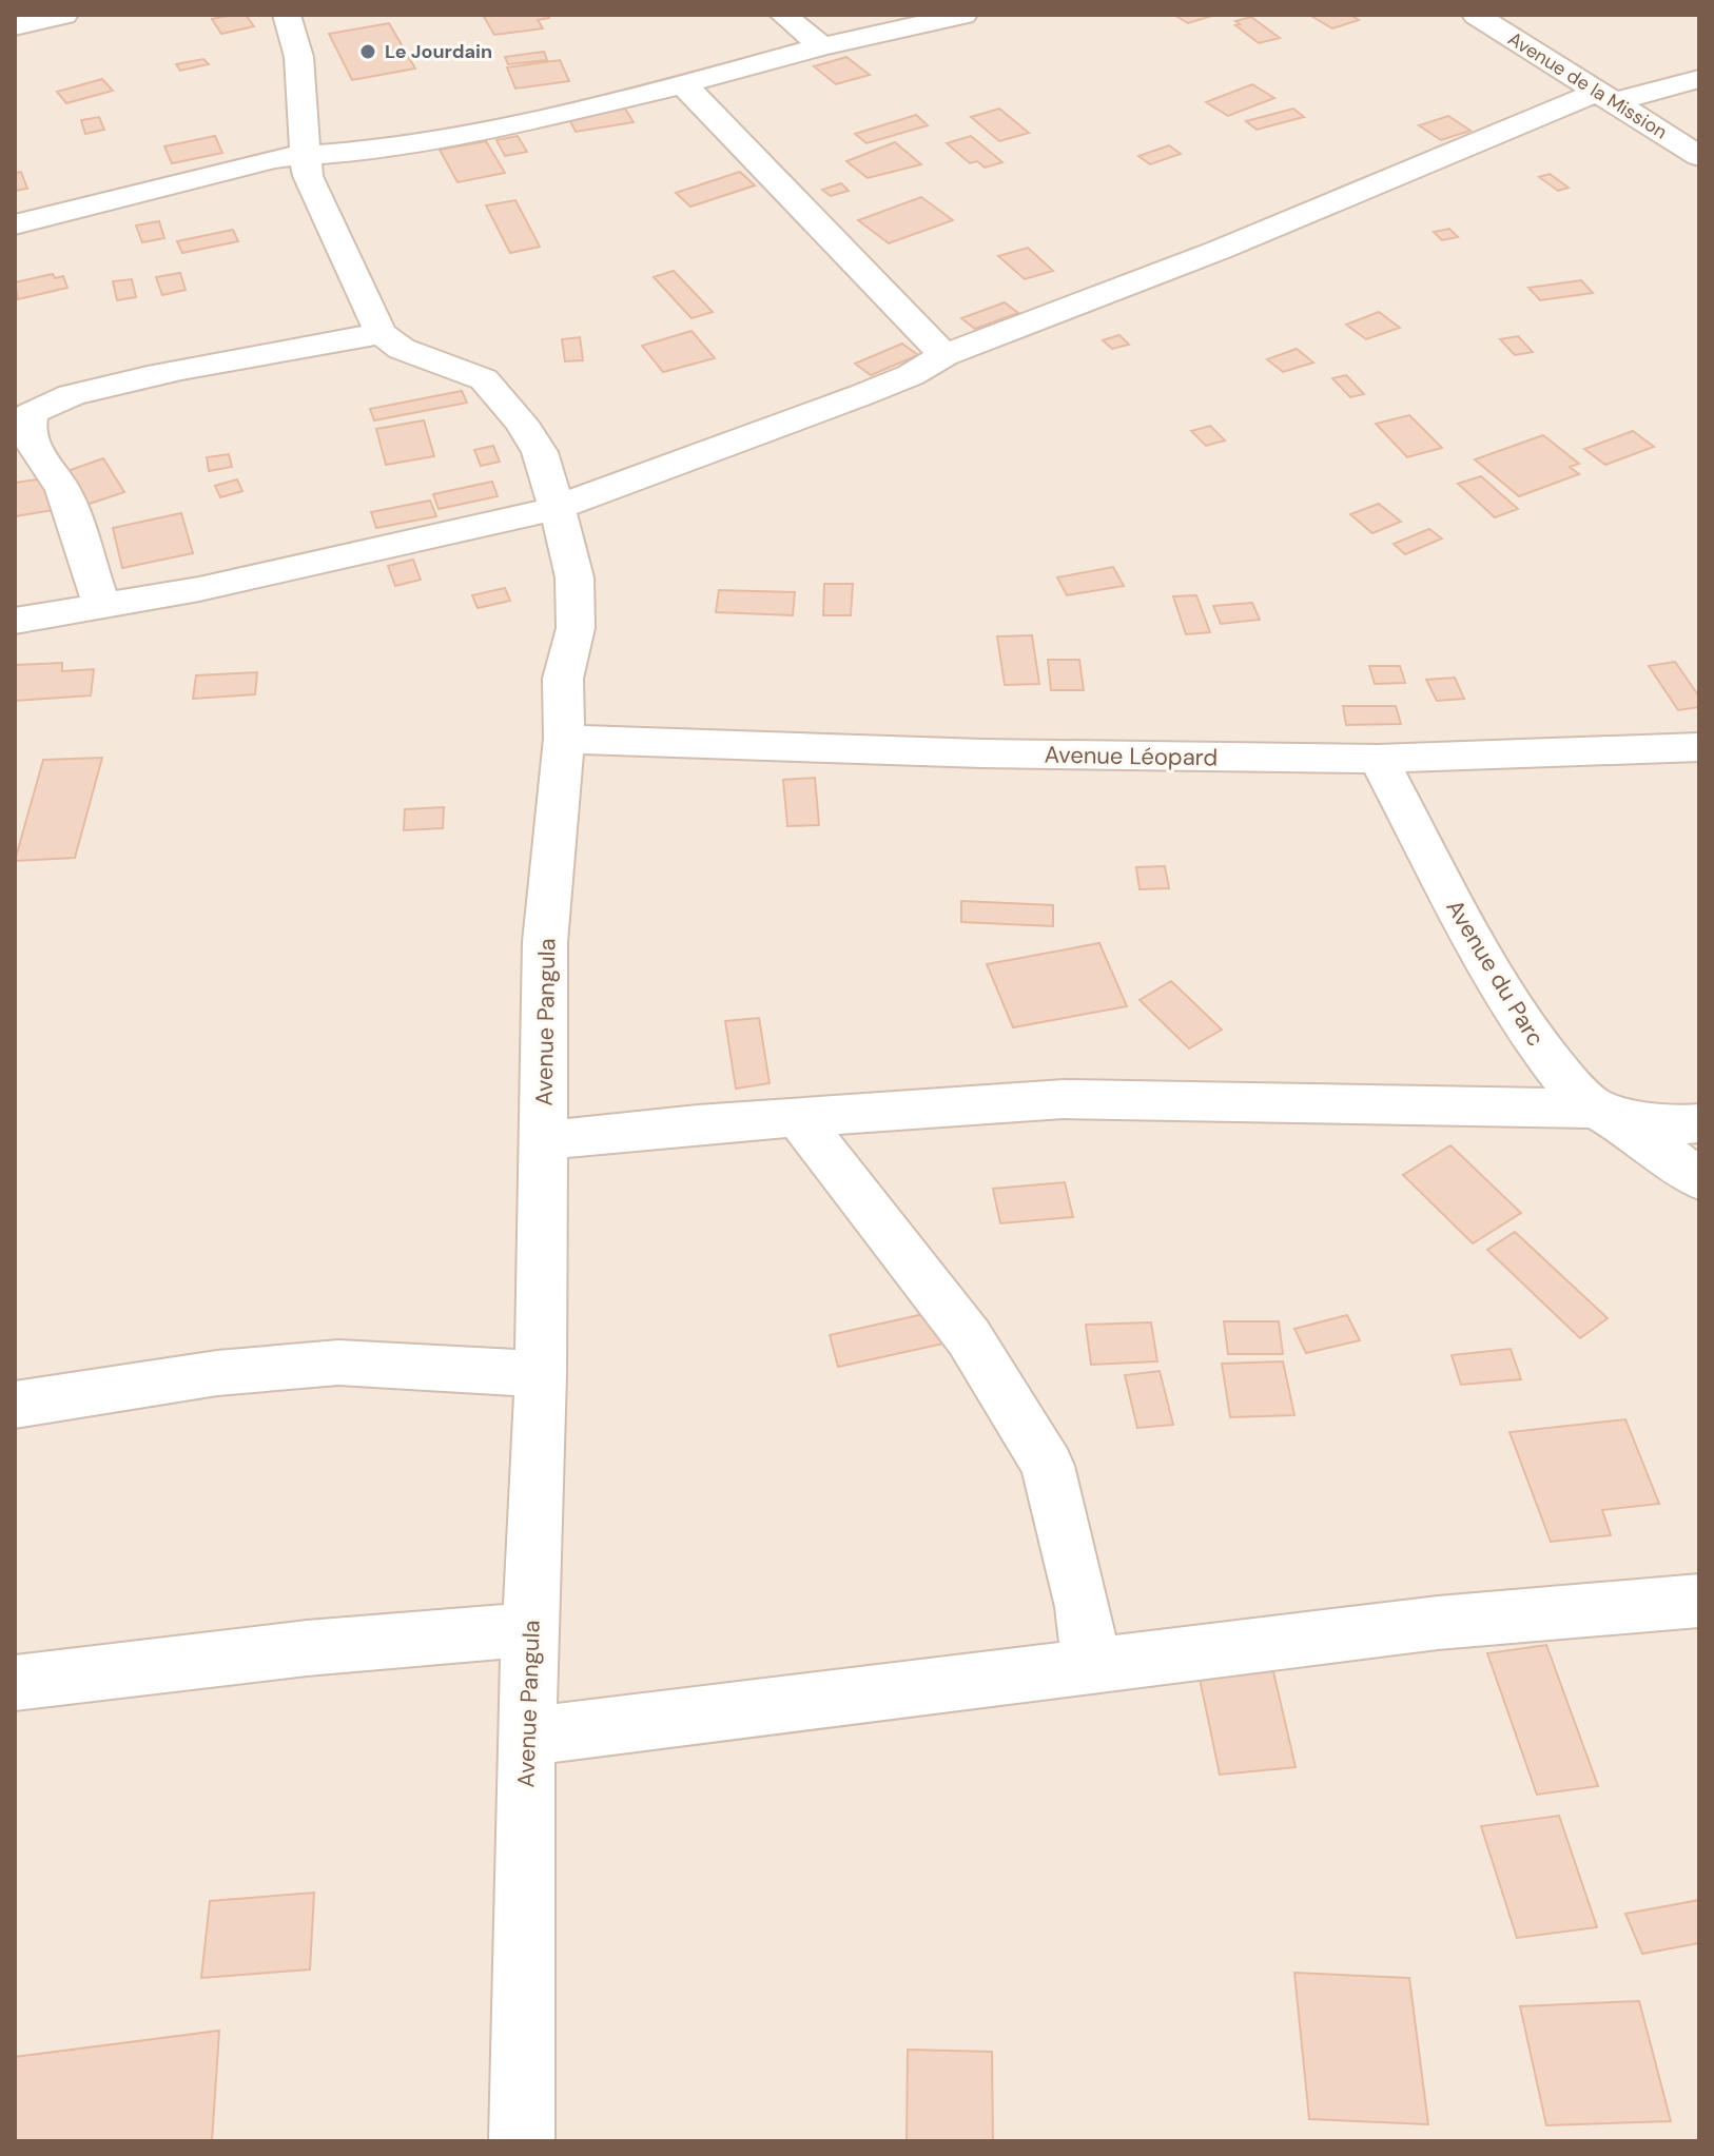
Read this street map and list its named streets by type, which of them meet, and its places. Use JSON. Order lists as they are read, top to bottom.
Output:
{
  "streets": {
    "street": [
      "Avenue de la Mission",
      "Avenue Léopard",
      "Avenue du Parc",
      "Avenue Pangula"
    ]
  },
  "crossings": [
    ["Avenue Léopard", "Avenue du Parc"],
    ["Avenue Léopard", "Avenue Pangula"]
  ],
  "places": ["Le Jourdain"]
}
